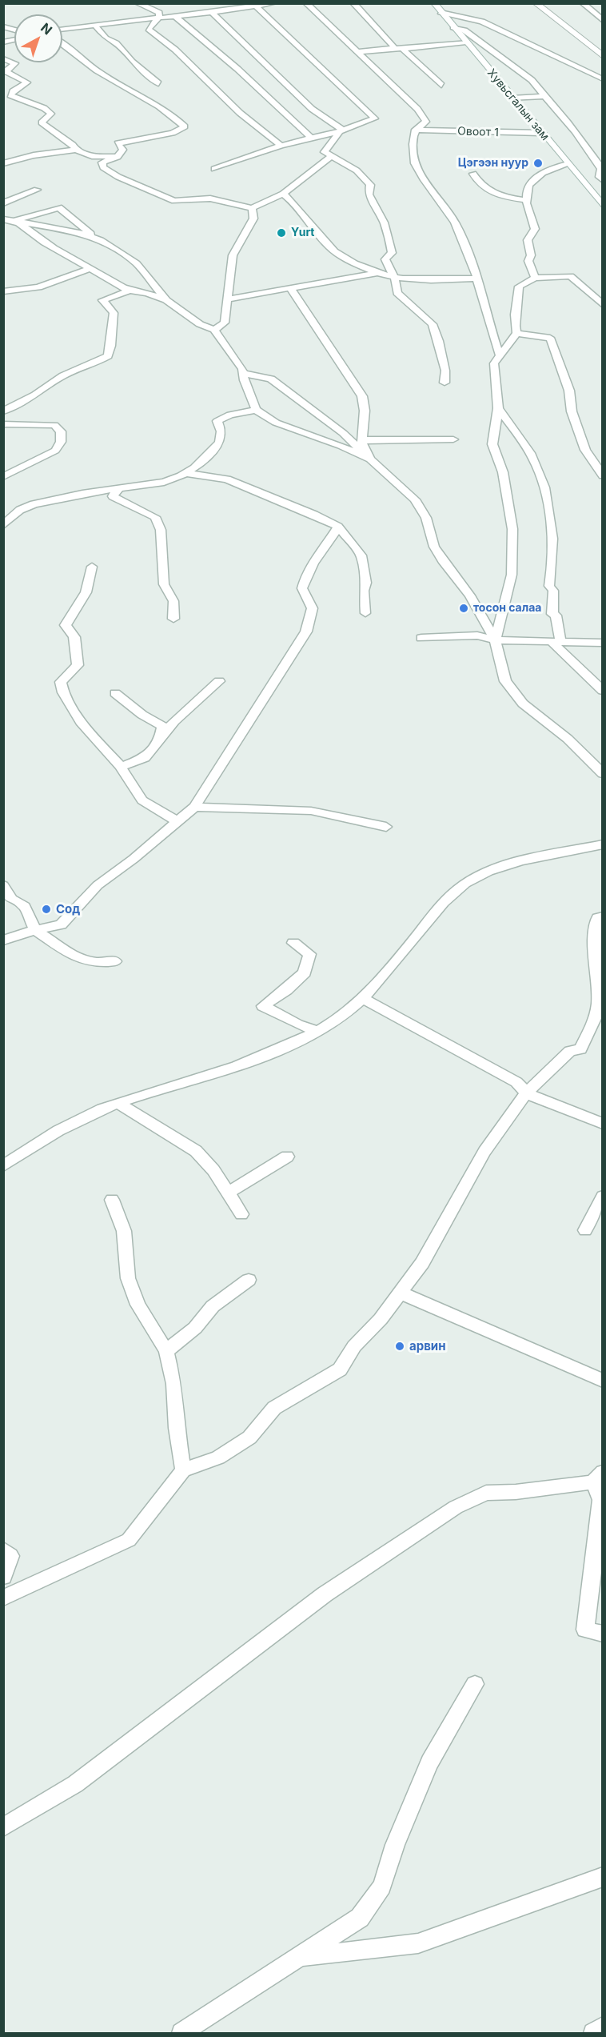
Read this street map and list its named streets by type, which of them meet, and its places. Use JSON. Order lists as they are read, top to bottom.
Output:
{
  "streets": {
    "main road": ["Хувьсгалын зам"],
    "street": ["Овоот 1"]
  },
  "crossings": [
    ["Хувьсгалын зам", "Овоот 1"]
  ],
  "places": [
    "Цэгээн нуур",
    "Yurt",
    "тосон салаа",
    "Сод",
    "арвин"
  ],
  "north": "top right"
}
